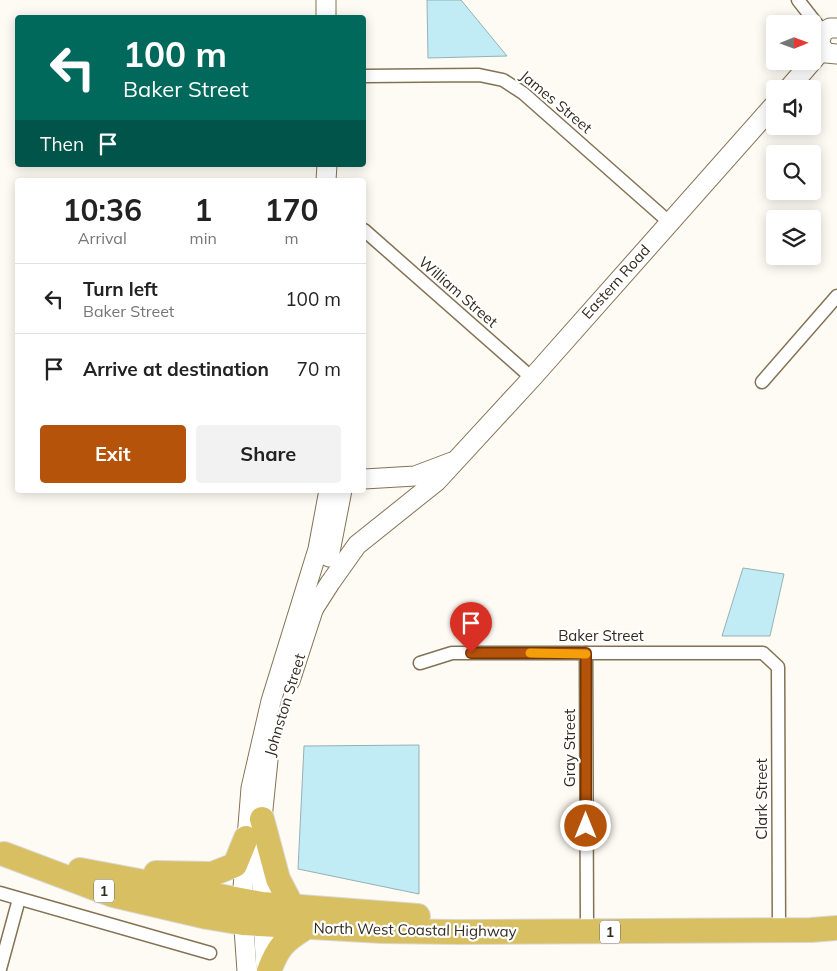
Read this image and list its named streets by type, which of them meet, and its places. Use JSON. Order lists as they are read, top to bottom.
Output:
{
  "streets": {
    "highway": ["1", "North West Coastal Highway"],
    "street": [
      "James Street",
      "Eastern Road",
      "William Street",
      "Baker Street",
      "Johnston Street",
      "Gray Street",
      "Clark Street"
    ]
  },
  "crossings": [
    ["James Street", "Eastern Road"],
    ["Eastern Road", "William Street"],
    ["Eastern Road", "Johnston Street"],
    ["Baker Street", "Gray Street"],
    ["Baker Street", "Clark Street"],
    ["Johnston Street", "North West Coastal Highway"],
    ["Gray Street", "North West Coastal Highway"],
    ["Clark Street", "North West Coastal Highway"]
  ],
  "north": "right",
  "page": {
    "turn": ["100 m", "Baker Street"],
    "then": "Then",
    "eta": [
      "10:36",
      "Arrival",
      "1",
      "min",
      "170",
      "m"
    ],
    "list": [
      {
        "name": "Turn left",
        "note": "Baker Street",
        "value": "100 m"
      },
      {
        "name": "Arrive at destination",
        "value": "70 m"
      }
    ],
    "buttons": ["Exit", "Share"]
  }
}
